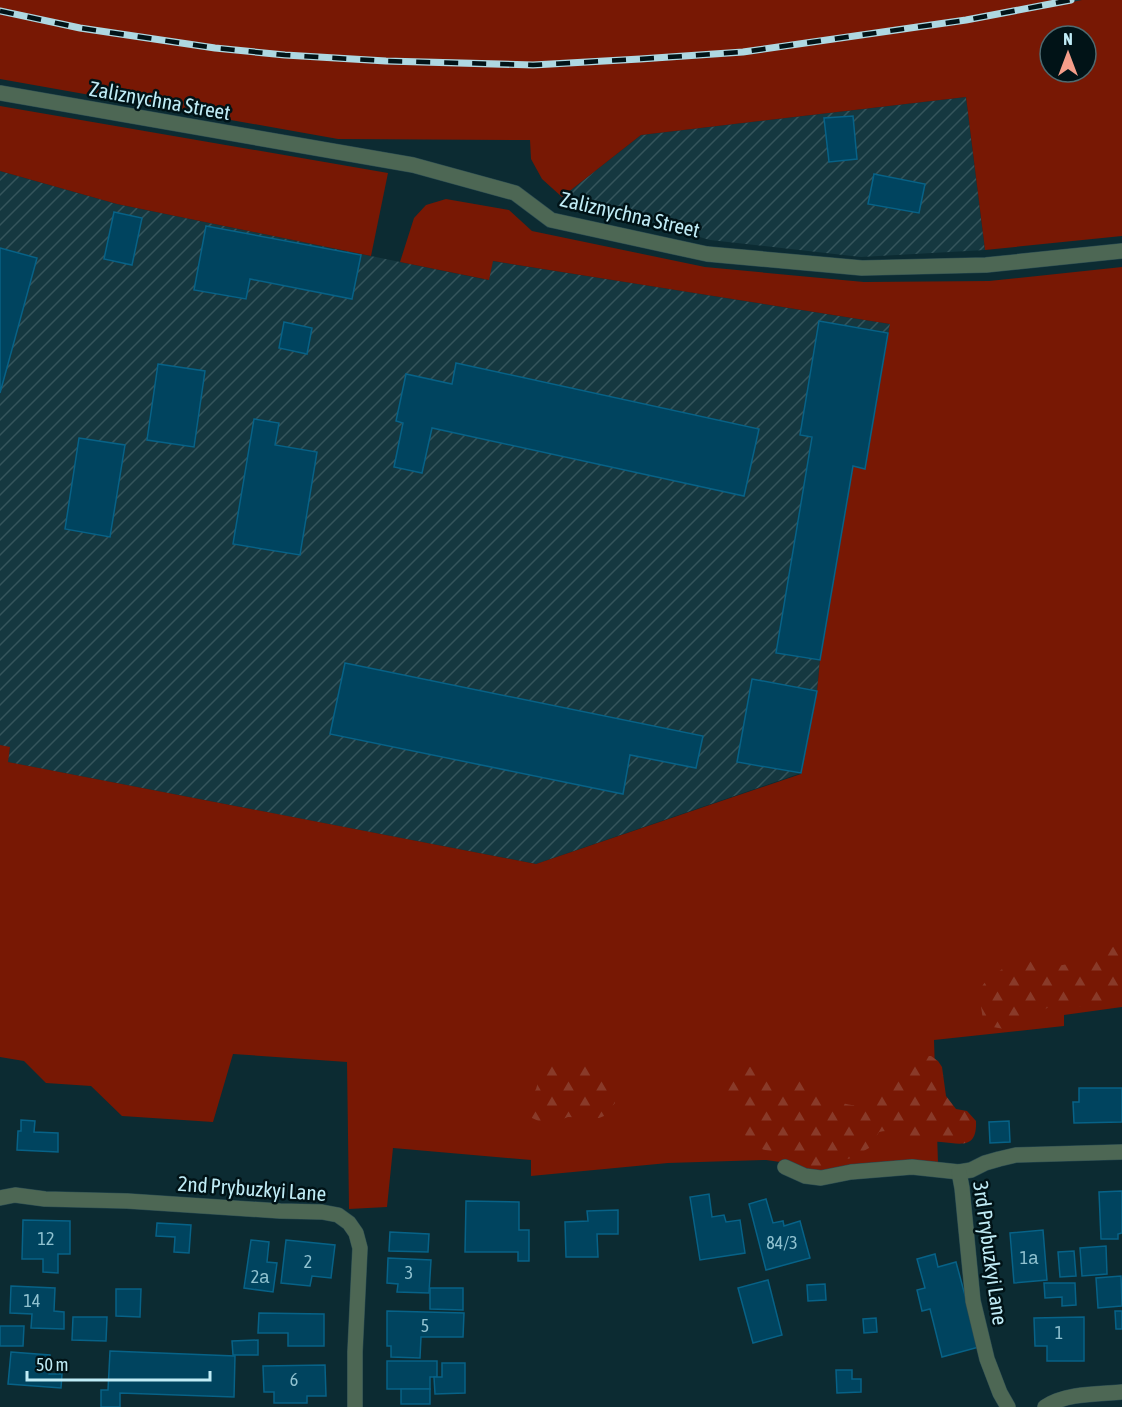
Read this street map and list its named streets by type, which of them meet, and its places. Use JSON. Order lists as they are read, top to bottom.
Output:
{
  "streets": {
    "street": ["Zaliznychna Street", "2nd Prybuzkyi Lane", "3rd Prybuzkyi Lane"]
  },
  "house_numbers": [
    "12",
    "84/3",
    "1а",
    "2",
    "3",
    "2а",
    "14",
    "5",
    "1",
    "6"
  ],
  "scale_bar": "50 m",
  "north": "top"
}
